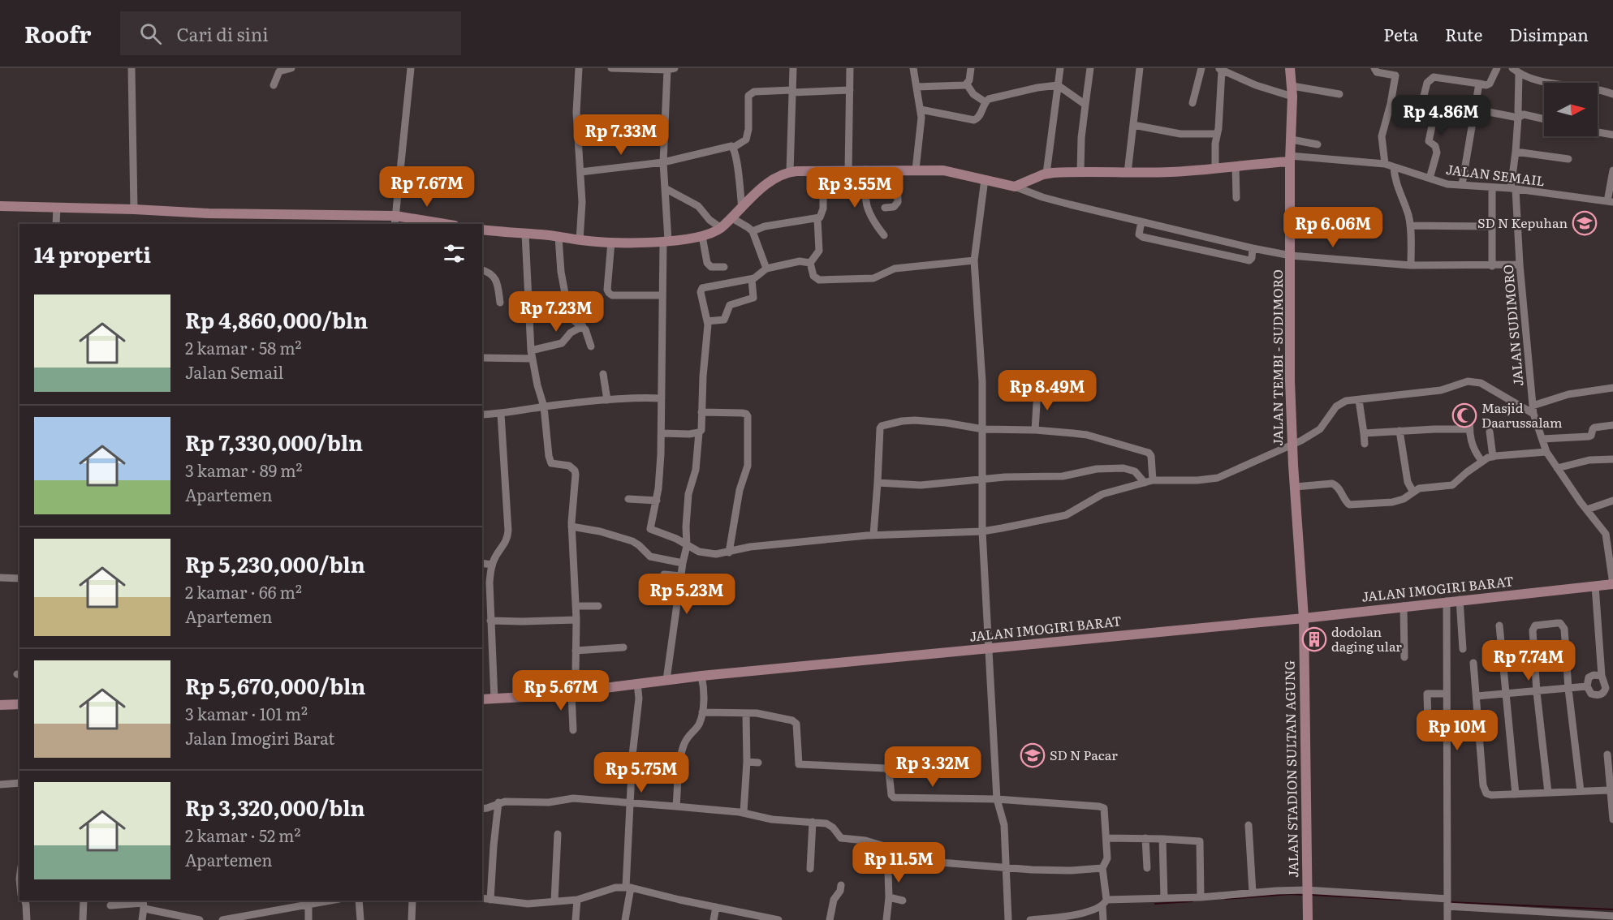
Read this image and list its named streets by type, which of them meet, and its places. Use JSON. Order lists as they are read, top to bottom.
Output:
{
  "streets": {
    "main road": ["JALAN TEMBI - SUDIMORO", "JALAN IMOGIRI BARAT", "JALAN STADION SULTAN AGUNG"],
    "street": ["JALAN SEMAIL", "JALAN SUDIMORO"]
  },
  "crossings": [
    ["JALAN SEMAIL", "JALAN SUDIMORO"],
    ["JALAN SEMAIL", "JALAN TEMBI - SUDIMORO"],
    ["JALAN SUDIMORO", "JALAN IMOGIRI BARAT"],
    ["JALAN TEMBI - SUDIMORO", "JALAN IMOGIRI BARAT"],
    ["JALAN TEMBI - SUDIMORO", "JALAN STADION SULTAN AGUNG"],
    ["JALAN IMOGIRI BARAT", "JALAN STADION SULTAN AGUNG"]
  ],
  "places": {
    "school or university": ["SD N Kepuhan", "SD N Pacar"],
    "mosque": ["Masjid Daarussalam"],
    "building": ["dodolan daging ular"]
  },
  "north": "right",
  "page": {
    "header": "Roofr",
    "search": "Cari di sini",
    "nav": ["Peta", "Rute", "Disimpan"],
    "price": [
      "Rp 4.86M",
      "Rp 7.33M",
      "Rp 7.67M",
      "Rp 3.55M",
      "Rp 6.06M",
      "Rp 7.23M",
      "Rp 8.49M",
      "Rp 5.23M",
      "Rp 7.74M",
      "Rp 5.67M",
      "Rp 10M",
      "Rp 3.32M",
      "Rp 5.75M",
      "Rp 11.5M"
    ],
    "heading": "14 properti",
    "list": [
      {
        "name": "Rp 4,860,000/bln",
        "note": "2 kamar · 58 m² · Jalan Semail"
      },
      {
        "name": "Rp 7,330,000/bln",
        "note": "3 kamar · 89 m² · Apartemen"
      },
      {
        "name": "Rp 5,230,000/bln",
        "note": "2 kamar · 66 m² · Apartemen"
      },
      {
        "name": "Rp 5,670,000/bln",
        "note": "3 kamar · 101 m² · Jalan Imogiri Barat"
      },
      {
        "name": "Rp 3,320,000/bln",
        "note": "2 kamar · 52 m² · Apartemen"
      }
    ]
  }
}
